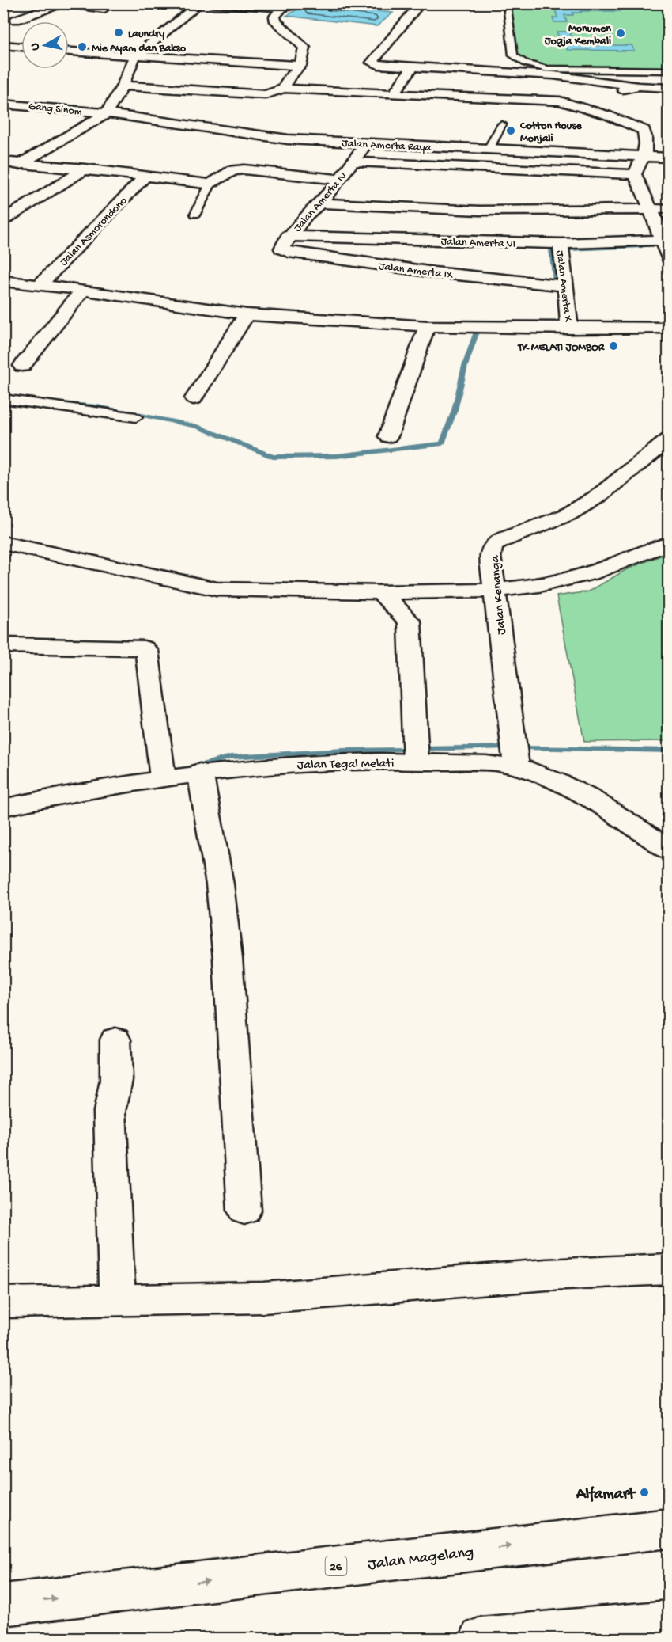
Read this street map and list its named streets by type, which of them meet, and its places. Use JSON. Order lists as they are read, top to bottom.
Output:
{
  "streets": {
    "main road": [
      "Gang Sinom",
      "Jalan Amerta Raya",
      "Jalan Amerta IV",
      "Jalan Asmorondono",
      "Jalan Amerta VI",
      "Jalan Amerta IX",
      "Jalan Amerta X",
      "Jalan Kenanga",
      "Jalan Tegal Melati",
      "Jalan Magelang",
      "26"
    ]
  },
  "crossings": [
    ["Gang Sinom", "Jalan Amerta Raya"],
    ["Jalan Amerta Raya", "Jalan Amerta IV"],
    ["Jalan Amerta IV", "Jalan Amerta VI"],
    ["Jalan Amerta IV", "Jalan Amerta IX"],
    ["Jalan Amerta VI", "Jalan Amerta IX"],
    ["Jalan Amerta VI", "Jalan Amerta X"],
    ["Jalan Amerta IX", "Jalan Amerta X"],
    ["Jalan Kenanga", "Jalan Tegal Melati"]
  ],
  "one_way": ["Jalan Magelang"],
  "places": [
    "Laundry",
    "Monumen Jogja Kembali",
    "Mie Ayam dan Bakso",
    "Cotton House Monjali",
    "TK MELATI JOMBOR",
    "Alfamart"
  ],
  "north": "left"
}
